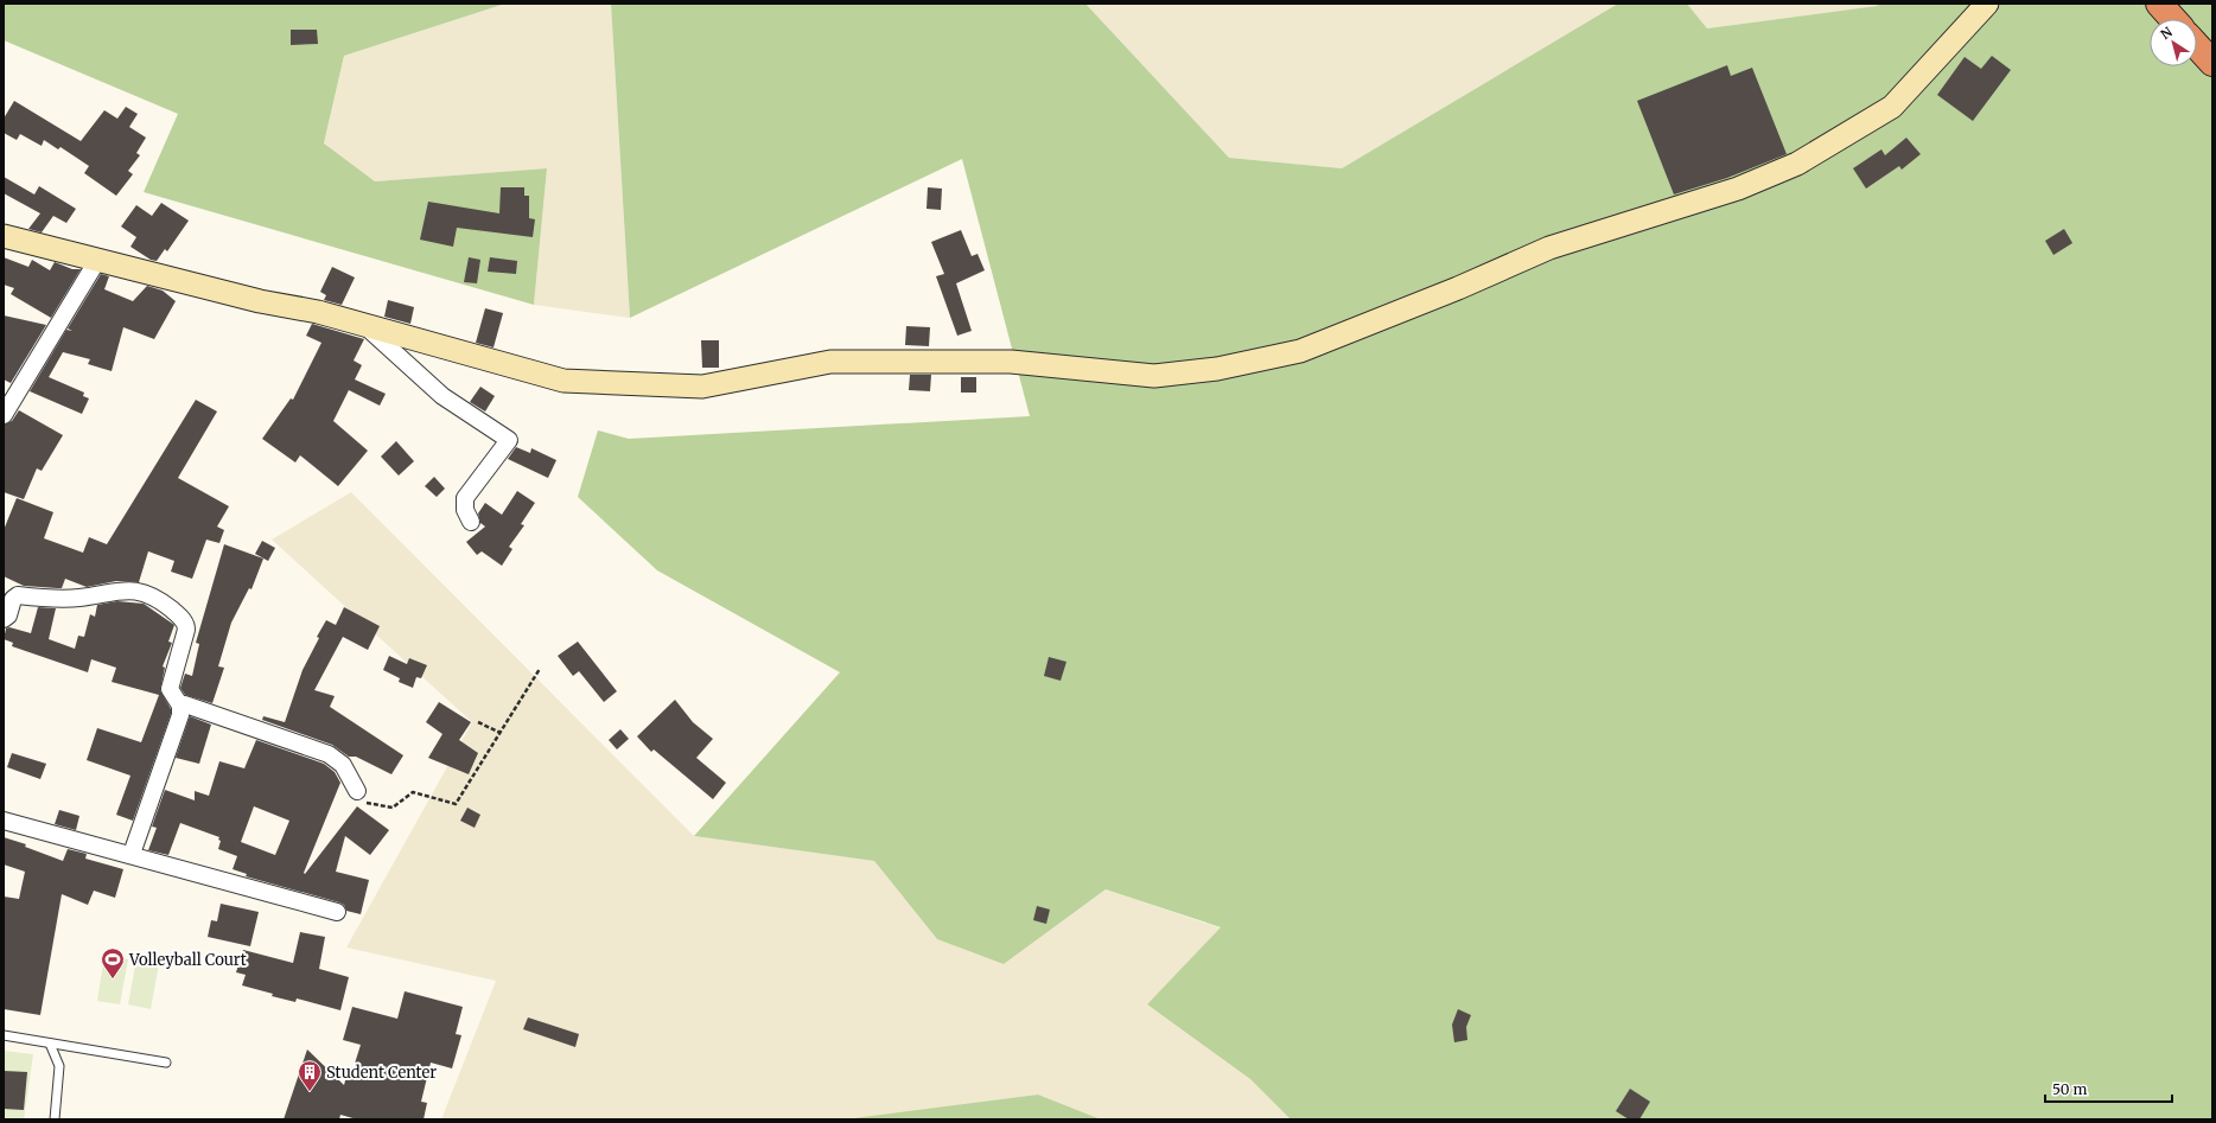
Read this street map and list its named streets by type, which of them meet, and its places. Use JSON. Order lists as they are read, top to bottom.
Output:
{
  "places": {
    "sports": ["Volleyball Court"],
    "building": ["Student Center"]
  },
  "scale_bar": "50 m",
  "north": "top left"
}
